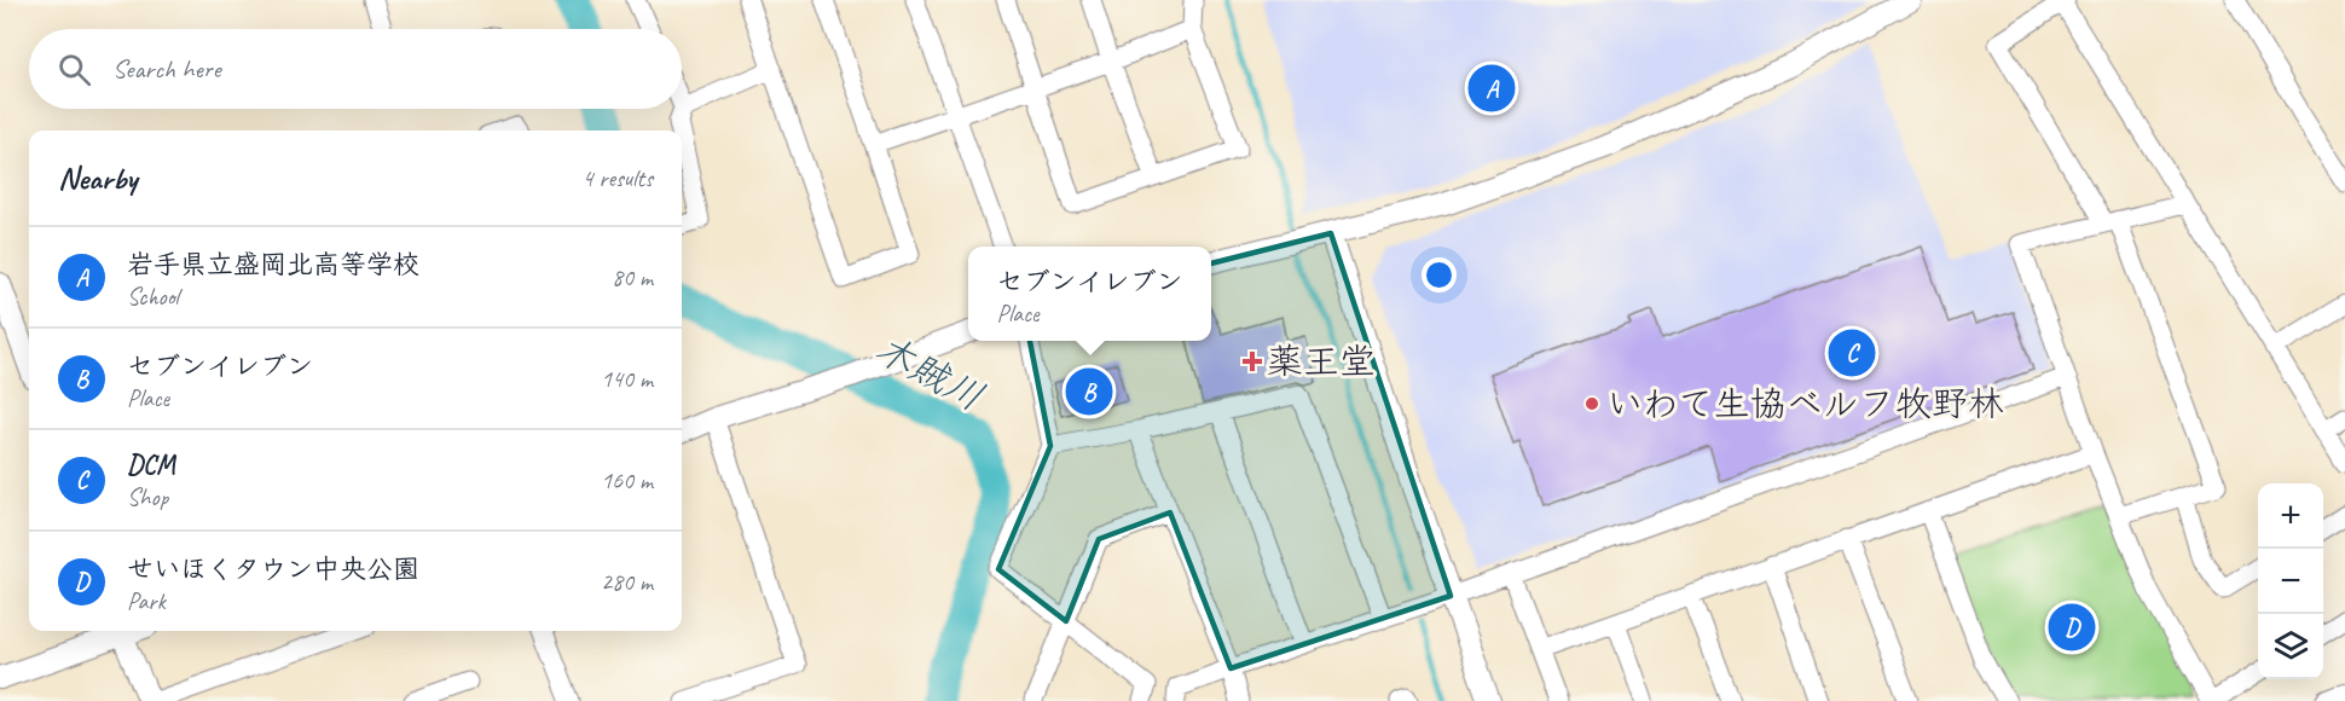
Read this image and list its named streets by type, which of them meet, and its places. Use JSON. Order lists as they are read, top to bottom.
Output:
{
  "water": ["木賊川"],
  "places": {
    "health": ["薬王堂"],
    "other": ["いわて生協ベルフ牧野林"]
  },
  "page": {
    "search": "Search here",
    "pins": [
      "A",
      "C",
      "B",
      "D"
    ],
    "heading": ["Nearby", "4 results"],
    "list": [
      {
        "mark": "A",
        "name": "岩手県立盛岡北高等学校",
        "note": "School",
        "value": "80 m"
      },
      {
        "mark": "B",
        "name": "セブンイレブン",
        "note": "Place",
        "value": "140 m"
      },
      {
        "mark": "C",
        "name": "DCM",
        "note": "Shop",
        "value": "160 m"
      },
      {
        "mark": "D",
        "name": "せいほくタウン中央公園",
        "note": "Park",
        "value": "280 m"
      }
    ],
    "popup": ["セブンイレブン", "Place"],
    "map_buttons": ["+", "−"]
  }
}
